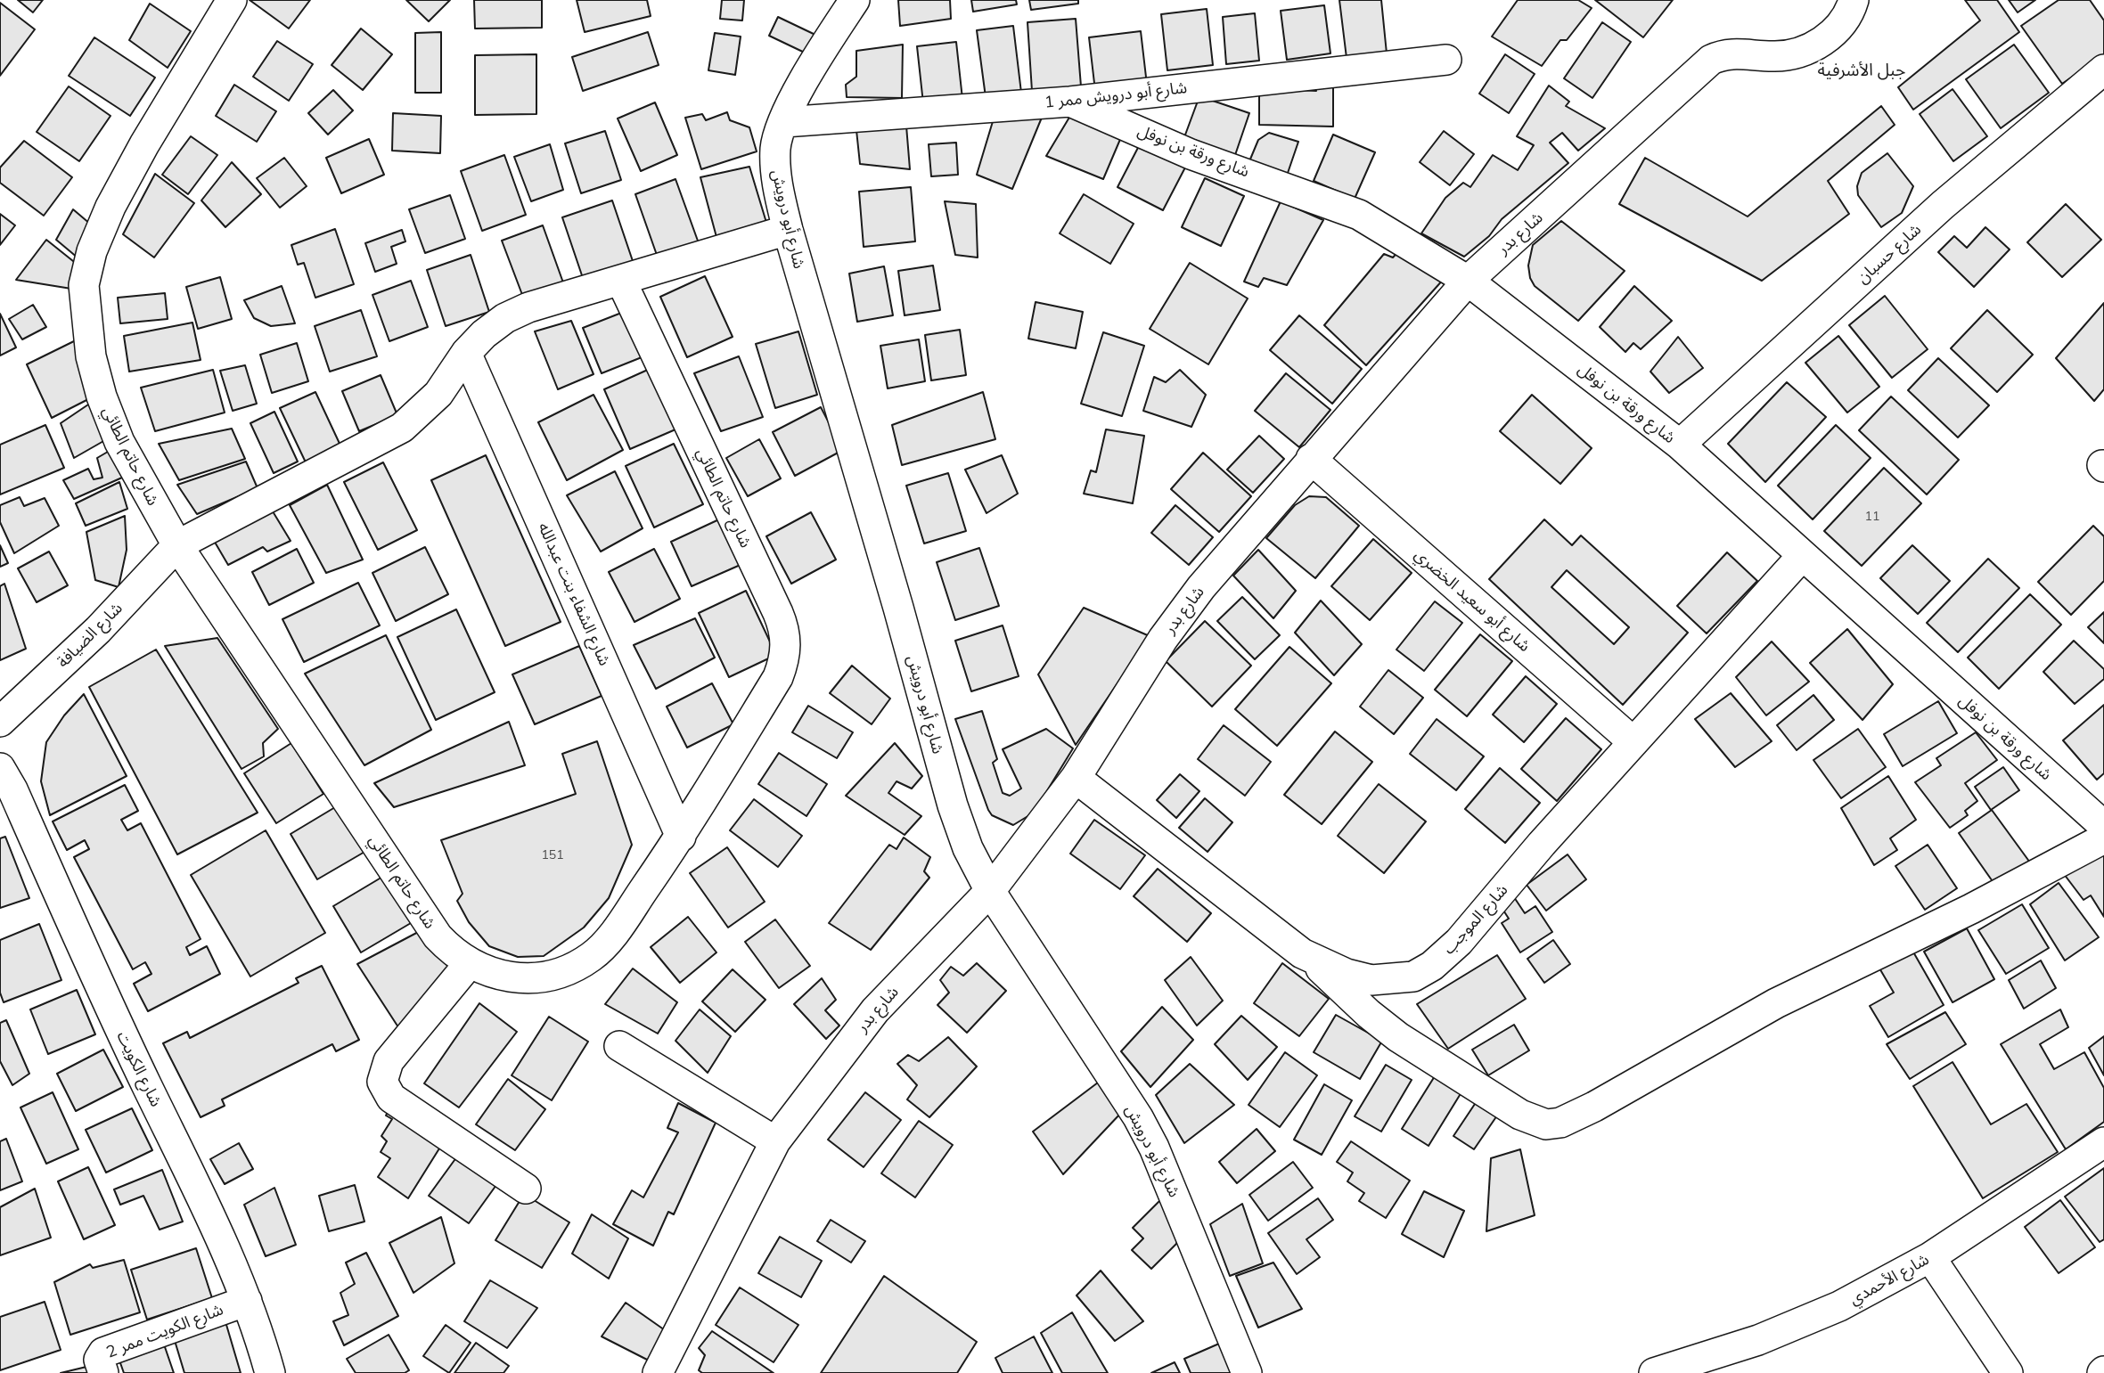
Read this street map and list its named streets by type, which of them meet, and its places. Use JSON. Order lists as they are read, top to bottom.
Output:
{
  "streets": {
    "street": [
      "شارع أبو درويش ممر 1",
      "شارع ورقة بن نوفل",
      "شارع أبو درويش",
      "شارع بدر",
      "شارع حسبان",
      "شارع حاتم الطائي",
      "شارع الشفاء بنت عبدالله",
      "شارع أبو سعيد الخضري",
      "شارع الضيافة",
      "شارع الموجب",
      "شارع الكويت",
      "شارع الأحمدي",
      "شارع الكويت ممر 2"
    ]
  },
  "crossings": [
    ["شارع أبو درويش ممر 1", "شارع ورقة بن نوفل"],
    ["شارع أبو درويش ممر 1", "شارع أبو درويش"],
    ["شارع ورقة بن نوفل", "شارع بدر"],
    ["شارع ورقة بن نوفل", "شارع حسبان"],
    ["شارع ورقة بن نوفل", "شارع الموجب"],
    ["شارع أبو درويش", "شارع بدر"],
    ["شارع أبو درويش", "شارع الضيافة"],
    ["شارع بدر", "شارع أبو سعيد الخضري"],
    ["شارع بدر", "شارع الموجب"],
    ["شارع حاتم الطائي", "شارع الشفاء بنت عبدالله"],
    ["شارع حاتم الطائي", "شارع الضيافة"],
    ["شارع الشفاء بنت عبدالله", "شارع الضيافة"],
    ["شارع أبو سعيد الخضري", "شارع الموجب"],
    ["شارع الكويت", "شارع الكويت ممر 2"]
  ],
  "districts": ["جبل الأشرفية"],
  "house_numbers": ["11", "151"]
}
